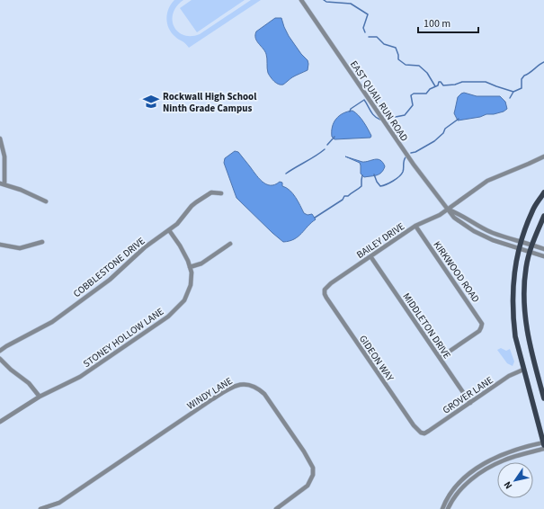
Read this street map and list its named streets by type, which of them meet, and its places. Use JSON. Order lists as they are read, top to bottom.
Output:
{
  "streets": {
    "street": [
      "EAST QUAIL RUN ROAD",
      "BAILEY DRIVE",
      "COBBLESTONE DRIVE",
      "KIRKWOOD ROAD",
      "MIDDLETON DRIVE",
      "STONEY HOLLOW LANE",
      "GIDEON WAY",
      "WINDY LANE",
      "GROVER LANE"
    ]
  },
  "crossings": [
    ["EAST QUAIL RUN ROAD", "BAILEY DRIVE"],
    ["BAILEY DRIVE", "KIRKWOOD ROAD"],
    ["BAILEY DRIVE", "MIDDLETON DRIVE"],
    ["BAILEY DRIVE", "GIDEON WAY"],
    ["COBBLESTONE DRIVE", "STONEY HOLLOW LANE"],
    ["KIRKWOOD ROAD", "MIDDLETON DRIVE"],
    ["MIDDLETON DRIVE", "GROVER LANE"],
    ["GIDEON WAY", "GROVER LANE"]
  ],
  "places": {
    "school or university": ["Rockwall High School Ninth Grade Campus"]
  },
  "scale_bar": "100 m",
  "north": "bottom left"
}
